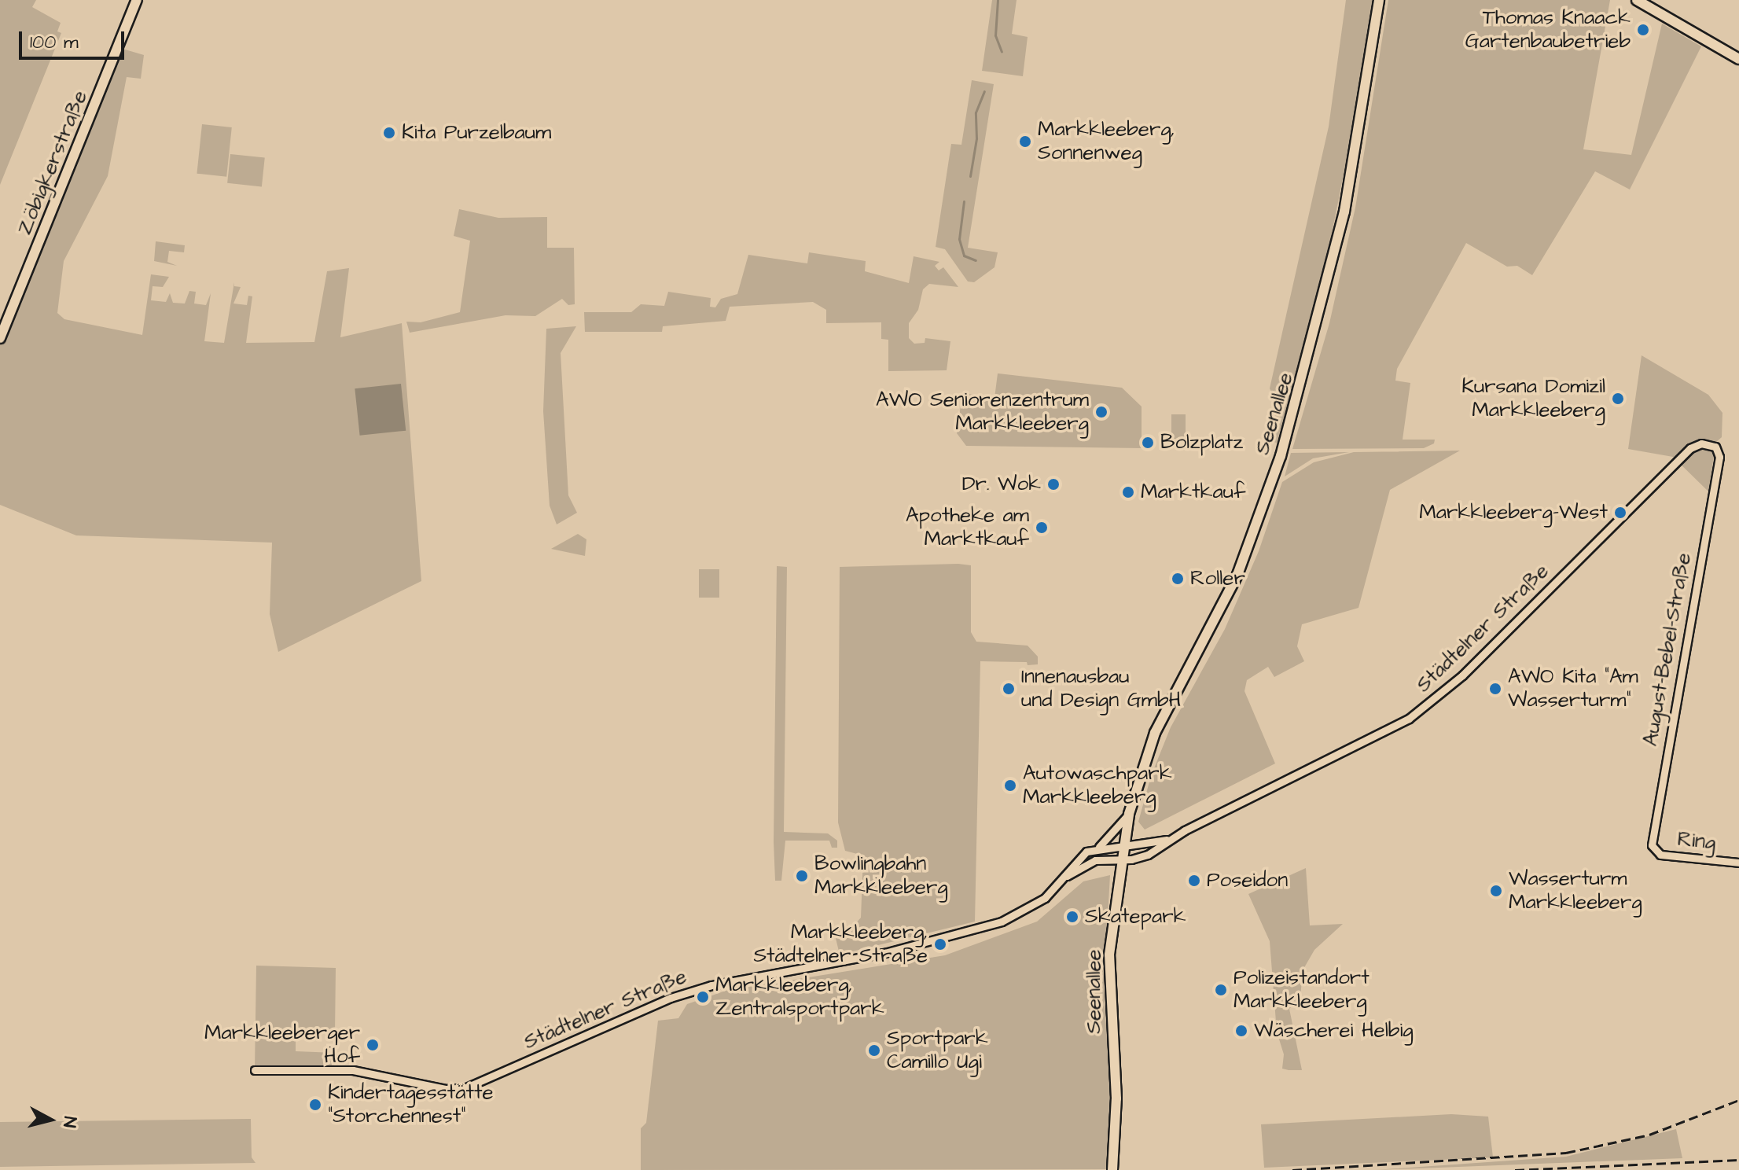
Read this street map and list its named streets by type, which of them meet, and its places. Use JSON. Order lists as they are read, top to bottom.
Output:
{
  "streets": {
    "main road": ["Zöbigkerstraße", "Seenallee"],
    "street": ["Städtelner Straße", "August-Bebel-Straße", "Ring"]
  },
  "crossings": [
    ["Seenallee", "Städtelner Straße"],
    ["Städtelner Straße", "August-Bebel-Straße"],
    ["August-Bebel-Straße", "Ring"]
  ],
  "places": [
    "Thomas Knaack Gartenbaubetrieb",
    "Kita Purzelbaum",
    "Markkleeberg, Sonnenweg",
    "Kursana Domizil Markkleeberg",
    "AWO Seniorenzentrum Markkleeberg",
    "Bolzplatz",
    "Dr. Wok",
    "Marktkauf",
    "Markkleeberg-West",
    "Apotheke am Marktkauf",
    "Roller",
    "Innenausbau und Design GmbH",
    "AWO Kita \"Am Wasserturm\"",
    "Autowaschpark Markkleeberg",
    "Bowlingbahn Markkleeberg",
    "Poseidon",
    "Wasserturm Markkleeberg",
    "Skatepark",
    "Markkleeberg, Städtelner Straße",
    "Polizeistandort Markkleeberg",
    "Markkleeberg, Zentralsportpark",
    "Wäscherei Helbig",
    "Markkleeberger Hof",
    "Sportpark Camillo Ugi",
    "Kindertagesstätte \"Storchennest\""
  ],
  "scale_bar": "100 m",
  "north": "right"
}
